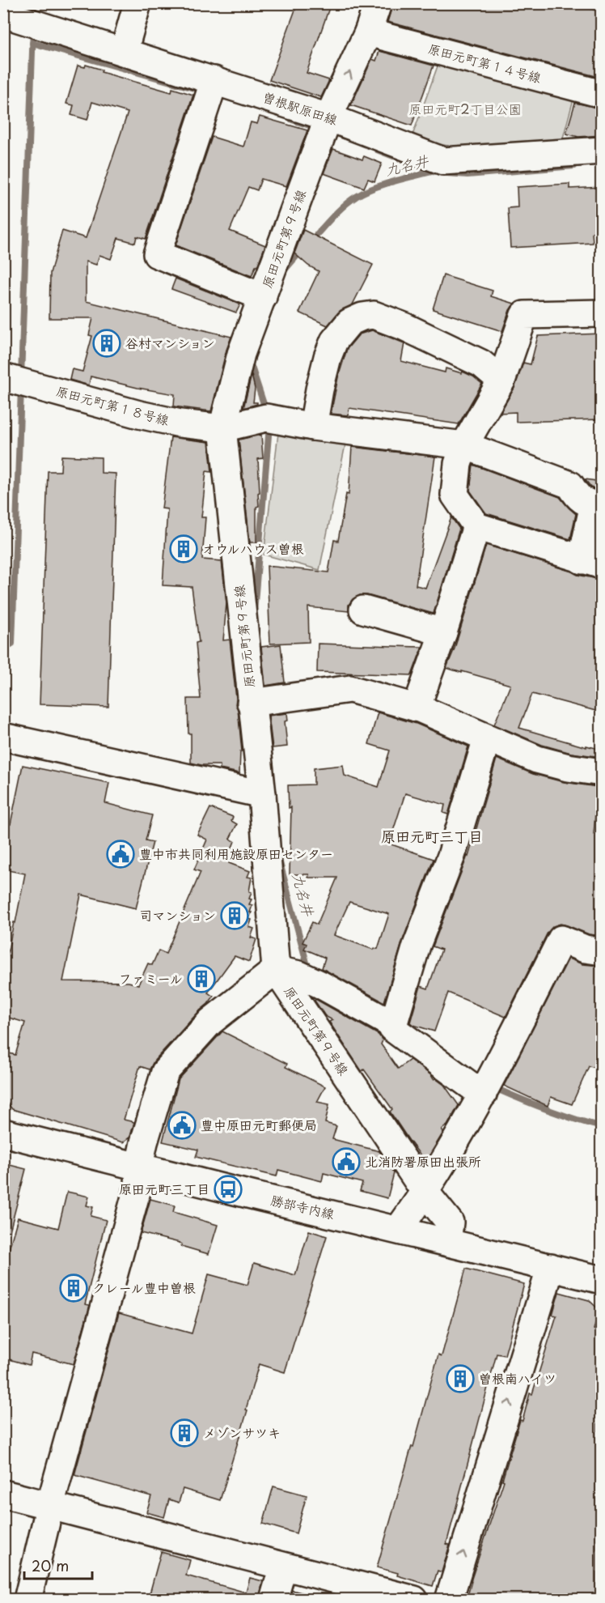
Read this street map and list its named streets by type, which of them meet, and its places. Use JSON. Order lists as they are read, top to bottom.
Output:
{
  "streets": {
    "street": [
      "原田元町第１４号線",
      "曽根駅原田線",
      "原田元町第９号線",
      "原田元町第１８号線",
      "勝部寺内線"
    ]
  },
  "crossings": [
    ["原田元町第１４号線", "原田元町第９号線"],
    ["曽根駅原田線", "原田元町第９号線"],
    ["原田元町第９号線", "原田元町第１８号線"],
    ["原田元町第９号線", "勝部寺内線"]
  ],
  "districts": ["原田元町三丁目"],
  "water": ["九名井"],
  "parks": ["原田元町2丁目公園"],
  "places": {
    "building": [
      "谷村マンション",
      "オウルハウス曽根",
      "司マンション",
      "ファミール",
      "クレール豊中曽根",
      "曽根南ハイツ",
      "メゾンサツキ"
    ],
    "public building": ["豊中市共同利用施設原田センター", "豊中原田元町郵便局", "北消防署原田出張所"],
    "bus stop": ["原田元町三丁目"]
  },
  "scale_bar": "20 m"
}
